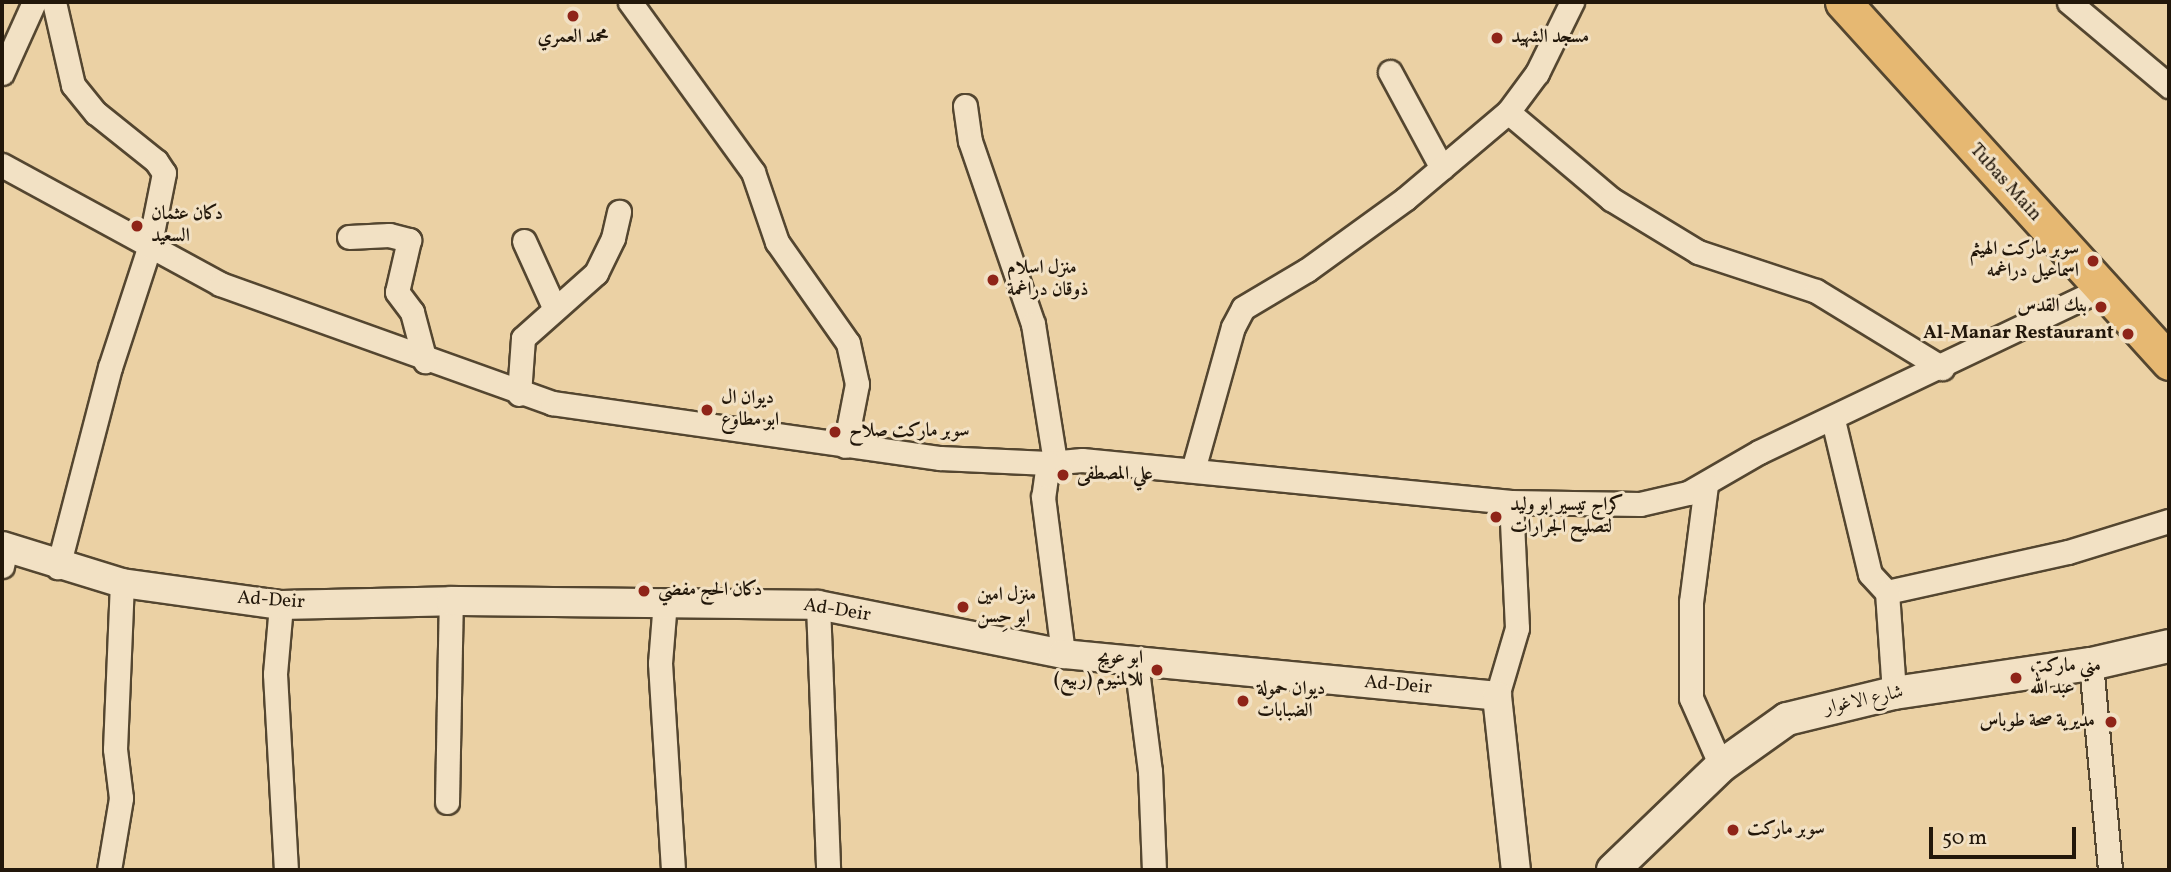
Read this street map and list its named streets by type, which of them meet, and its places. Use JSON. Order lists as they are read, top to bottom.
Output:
{
  "streets": {
    "main road": ["Tubas Main", "شارع الاغوار"],
    "street": ["Ad-Deir"]
  },
  "places": [
    "محمد العمري",
    "مسجد الشهيد",
    "دكان عثمان السعيد",
    "سوبر ماركت الهيثم اسماعيل دراغمه",
    "منزل اسلام ذوقان دراغمة",
    "بنك القدس",
    "Al-Manar Restaurant",
    "ديوان ال ابو مطاوع",
    "سوبر ماركت صلاح",
    "علي المصطفى",
    "كراج تيسير ابو وليد لتصليح الجرارات",
    "دكان الحج مفضي",
    "منزل امين ابو حِسن",
    "ابو عويج للالمنيوم (ربيع)",
    "مني ماركت عبد الله",
    "ديوان حمولة الضبابات",
    "مديرية صحة طوباس",
    "سوبر ماركت"
  ],
  "scale_bar": "50 m"
}
